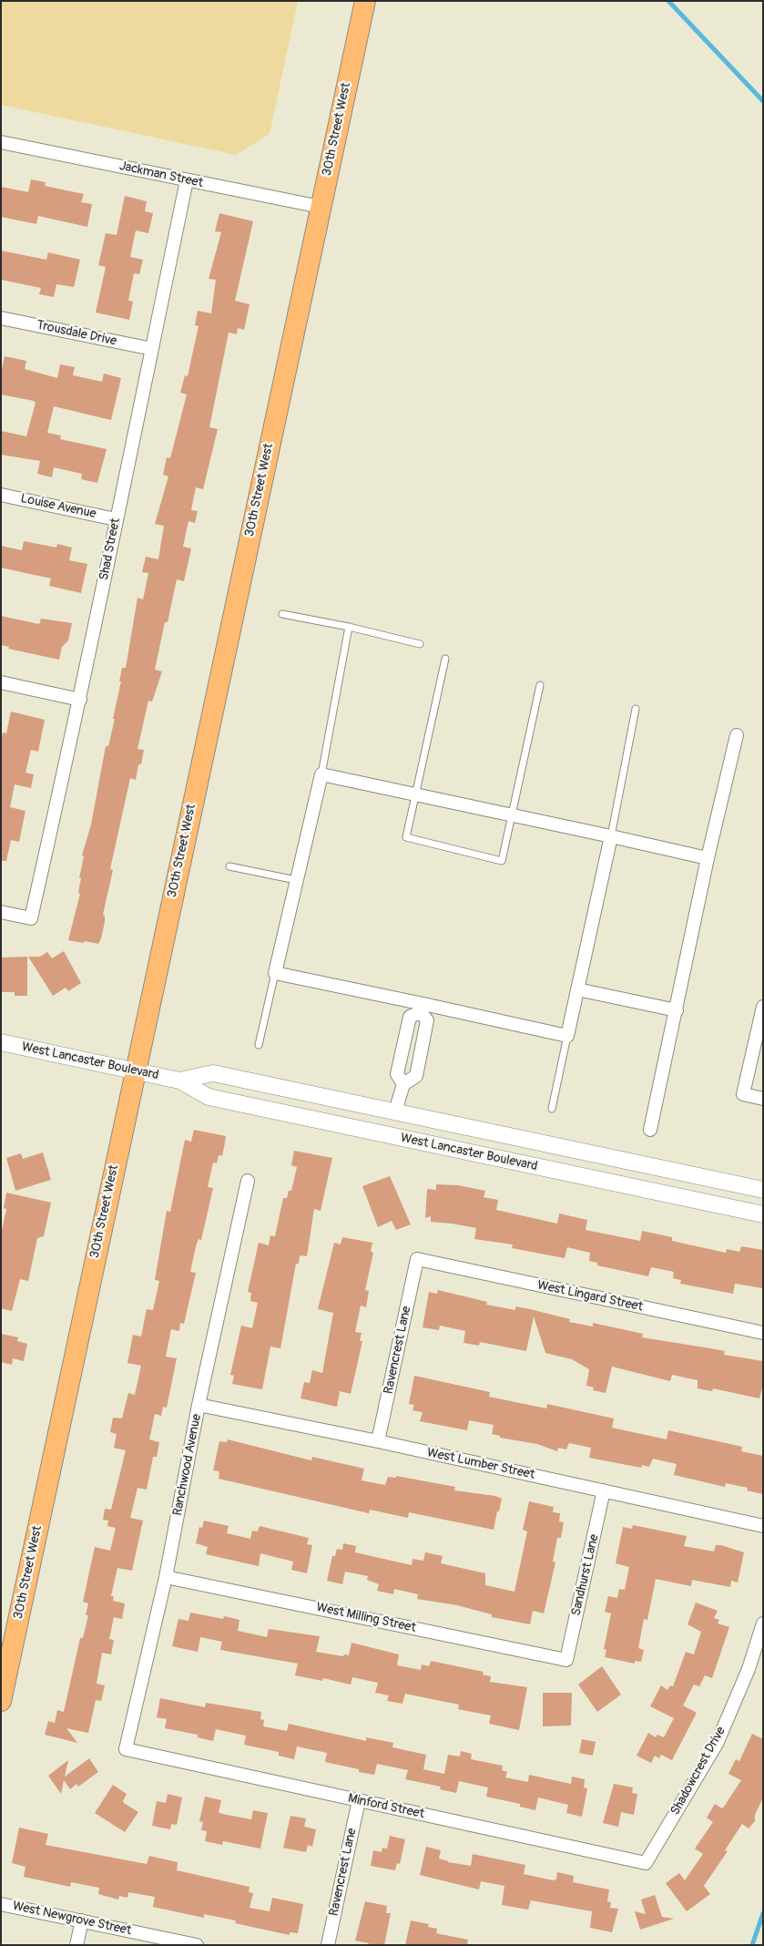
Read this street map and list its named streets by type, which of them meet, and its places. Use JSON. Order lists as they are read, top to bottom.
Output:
{
  "streets": {
    "main road": ["30th Street West"],
    "street": [
      "Jackman Street",
      "Trousdale Drive",
      "Louise Avenue",
      "Shad Street",
      "West Lancaster Boulevard",
      "West Lingard Street",
      "Ravencrest Lane",
      "West Lumber Street",
      "Ranchwood Avenue",
      "Sandhurst Lane",
      "West Milling Street",
      "Shadowcrest Drive",
      "Minford Street",
      "West Newgrove Street"
    ]
  },
  "crossings": [
    ["30th Street West", "Jackman Street"],
    ["30th Street West", "West Lancaster Boulevard"],
    ["Jackman Street", "Shad Street"],
    ["Trousdale Drive", "Shad Street"],
    ["Louise Avenue", "Shad Street"],
    ["West Lingard Street", "Ravencrest Lane"],
    ["Ravencrest Lane", "West Lumber Street"],
    ["Ravencrest Lane", "Minford Street"],
    ["West Lumber Street", "Ranchwood Avenue"],
    ["West Lumber Street", "Sandhurst Lane"],
    ["Ranchwood Avenue", "West Milling Street"],
    ["Ranchwood Avenue", "Minford Street"],
    ["Sandhurst Lane", "West Milling Street"],
    ["Shadowcrest Drive", "Minford Street"]
  ]
}
